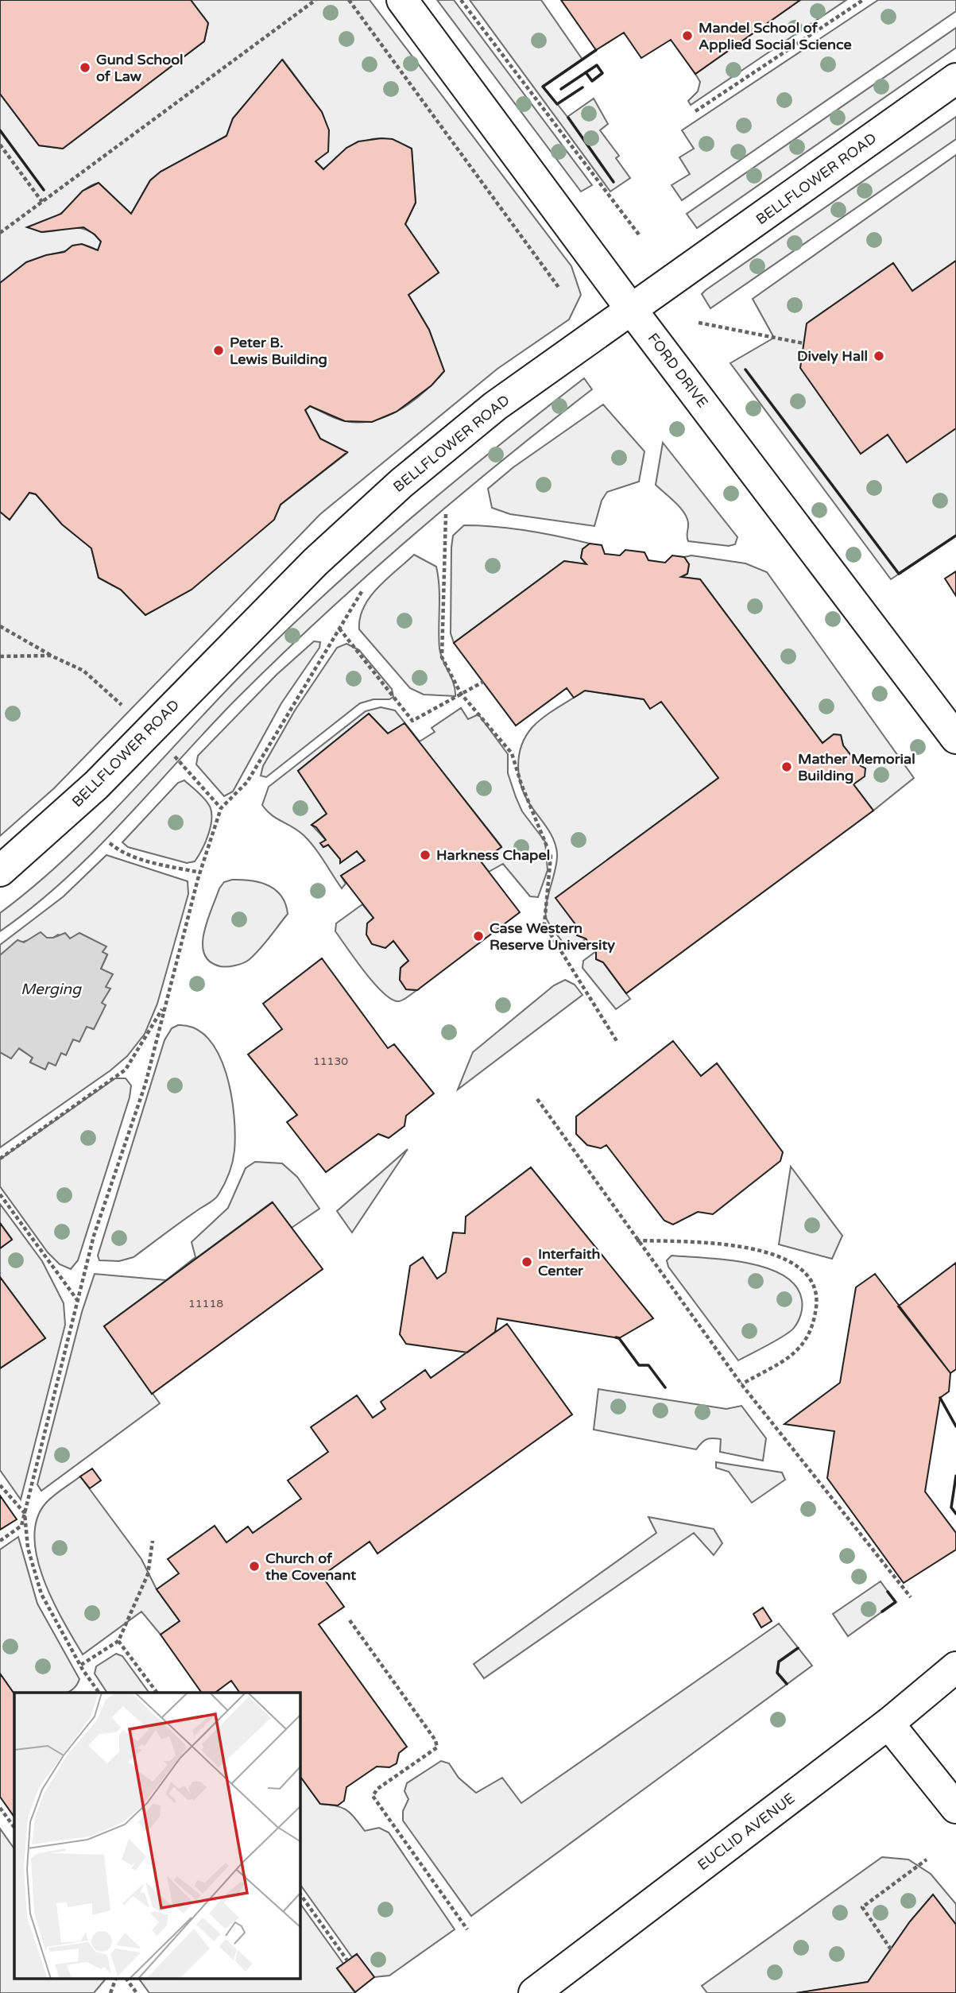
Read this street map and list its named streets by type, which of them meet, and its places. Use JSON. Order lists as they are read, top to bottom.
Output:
{
  "streets": {
    "street": ["BELLFLOWER ROAD", "FORD DRIVE", "EUCLID AVENUE"]
  },
  "crossings": [
    ["BELLFLOWER ROAD", "FORD DRIVE"]
  ],
  "water": ["Merging"],
  "places": [
    "Mandel School of Applied Social Science",
    "Gund School of Law",
    "Peter B. Lewis Building",
    "Dively Hall",
    "Mather Memorial Building",
    "Harkness Chapel",
    "Case Western Reserve University",
    "Interfaith Center",
    "Church of the Covenant"
  ],
  "house_numbers": ["11130", "11118"]
}
